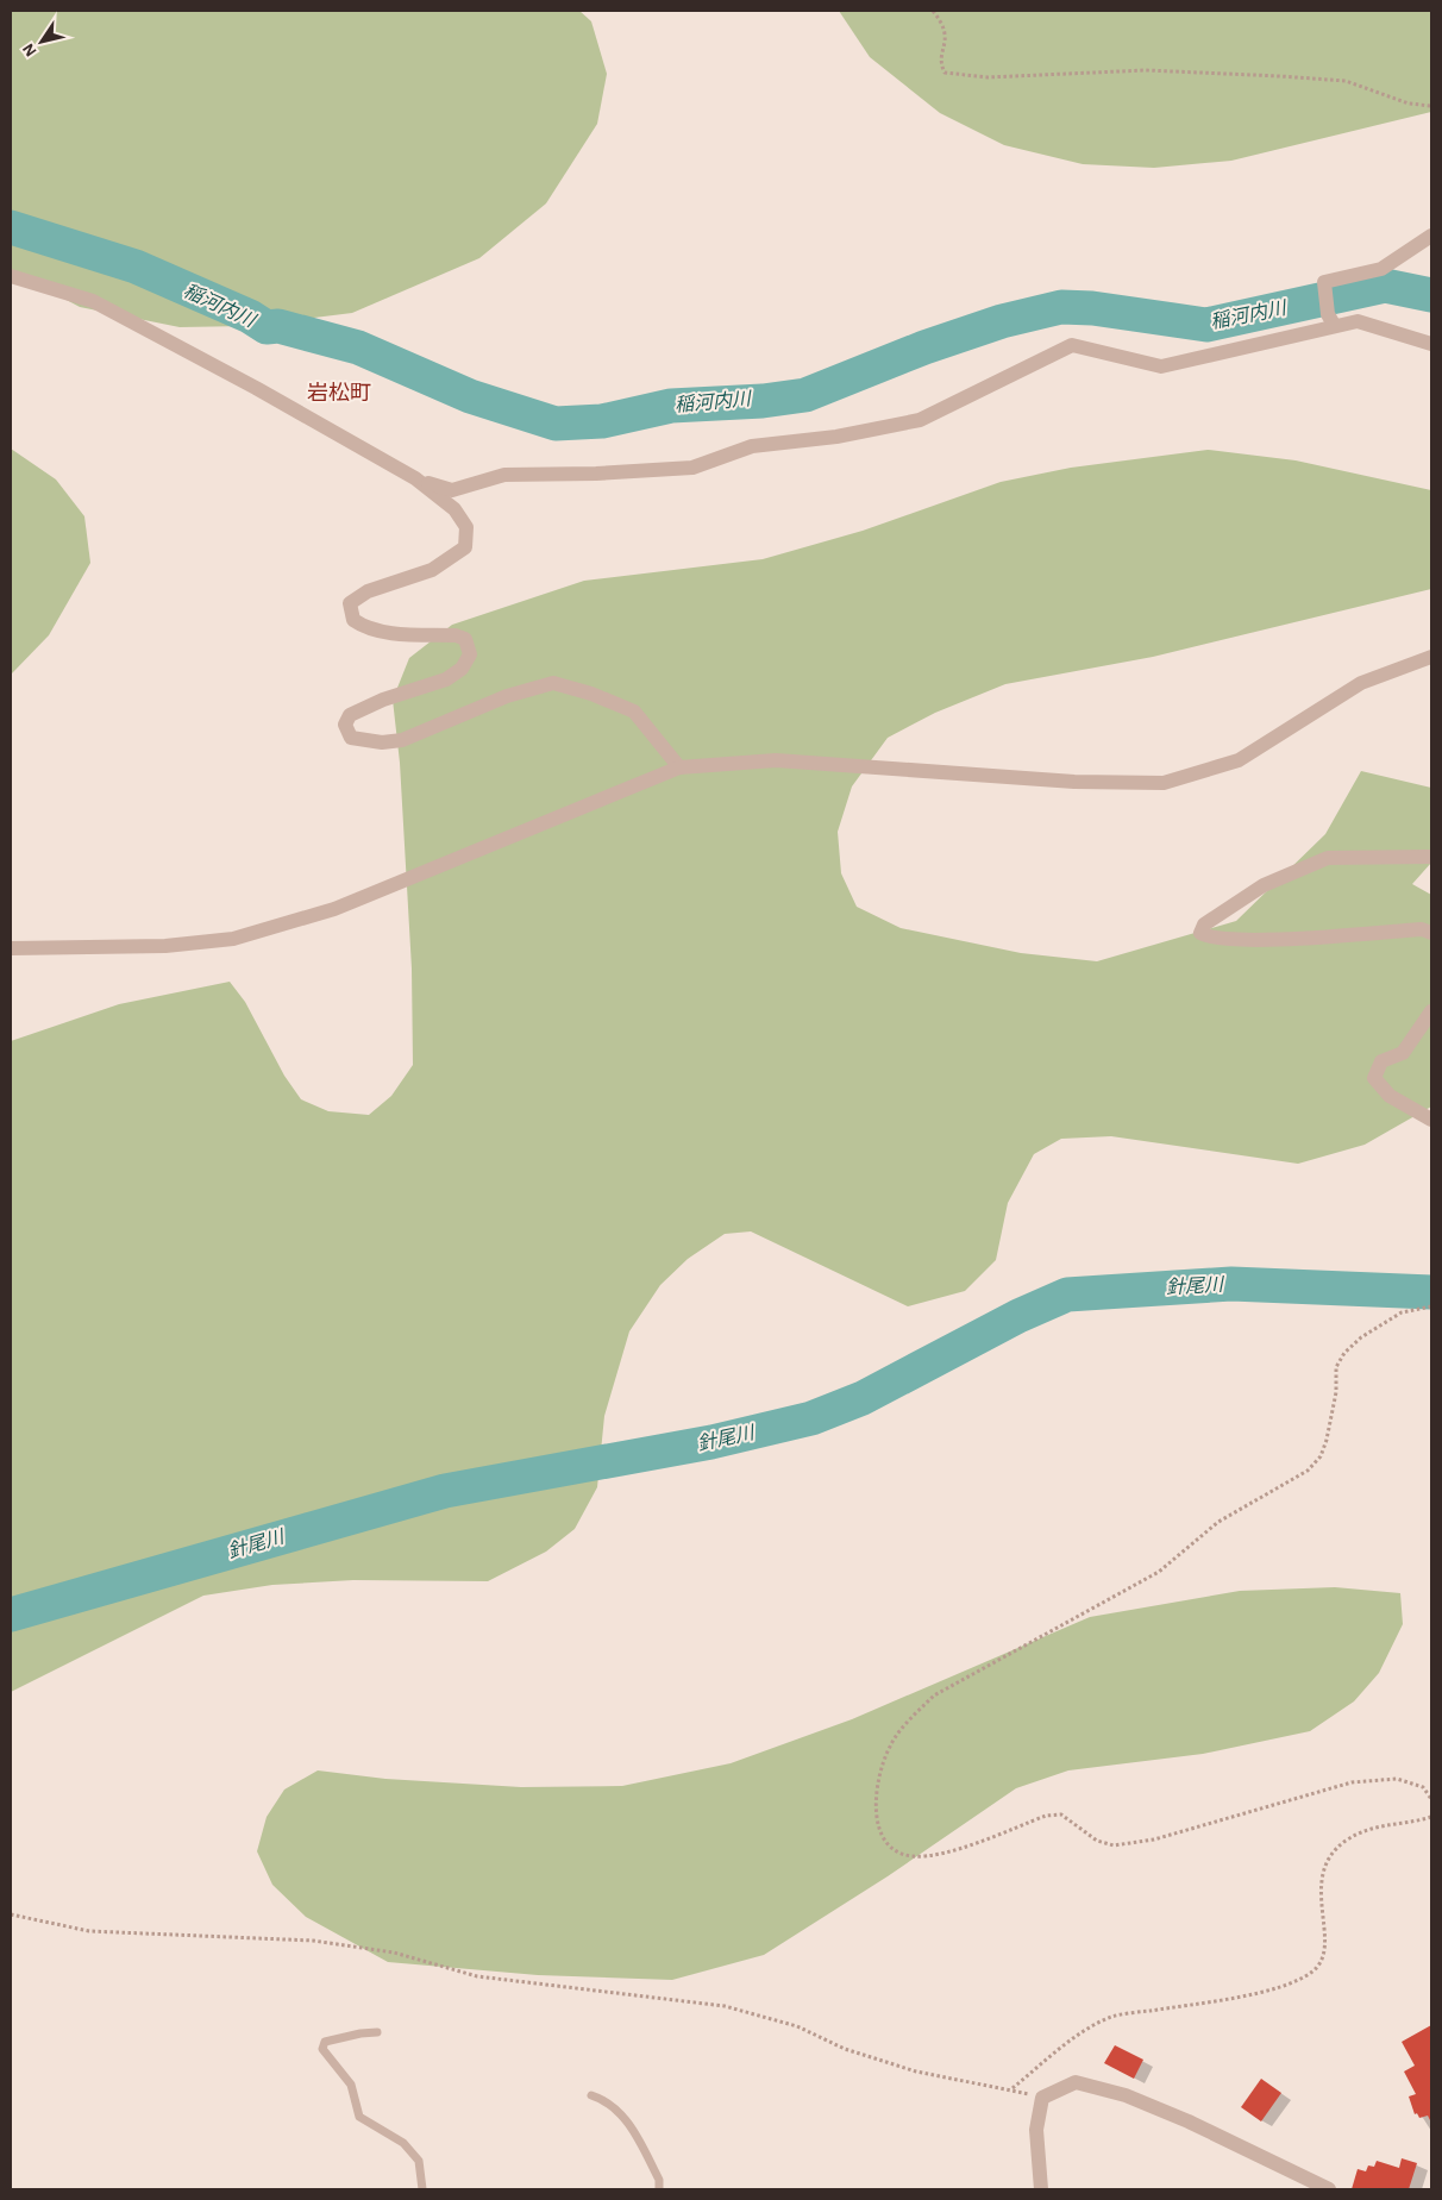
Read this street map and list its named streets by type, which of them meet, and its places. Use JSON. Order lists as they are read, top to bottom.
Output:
{
  "districts": ["岩松町"],
  "water": ["稲河内川", "針尾川"],
  "north": "bottom left"
}
